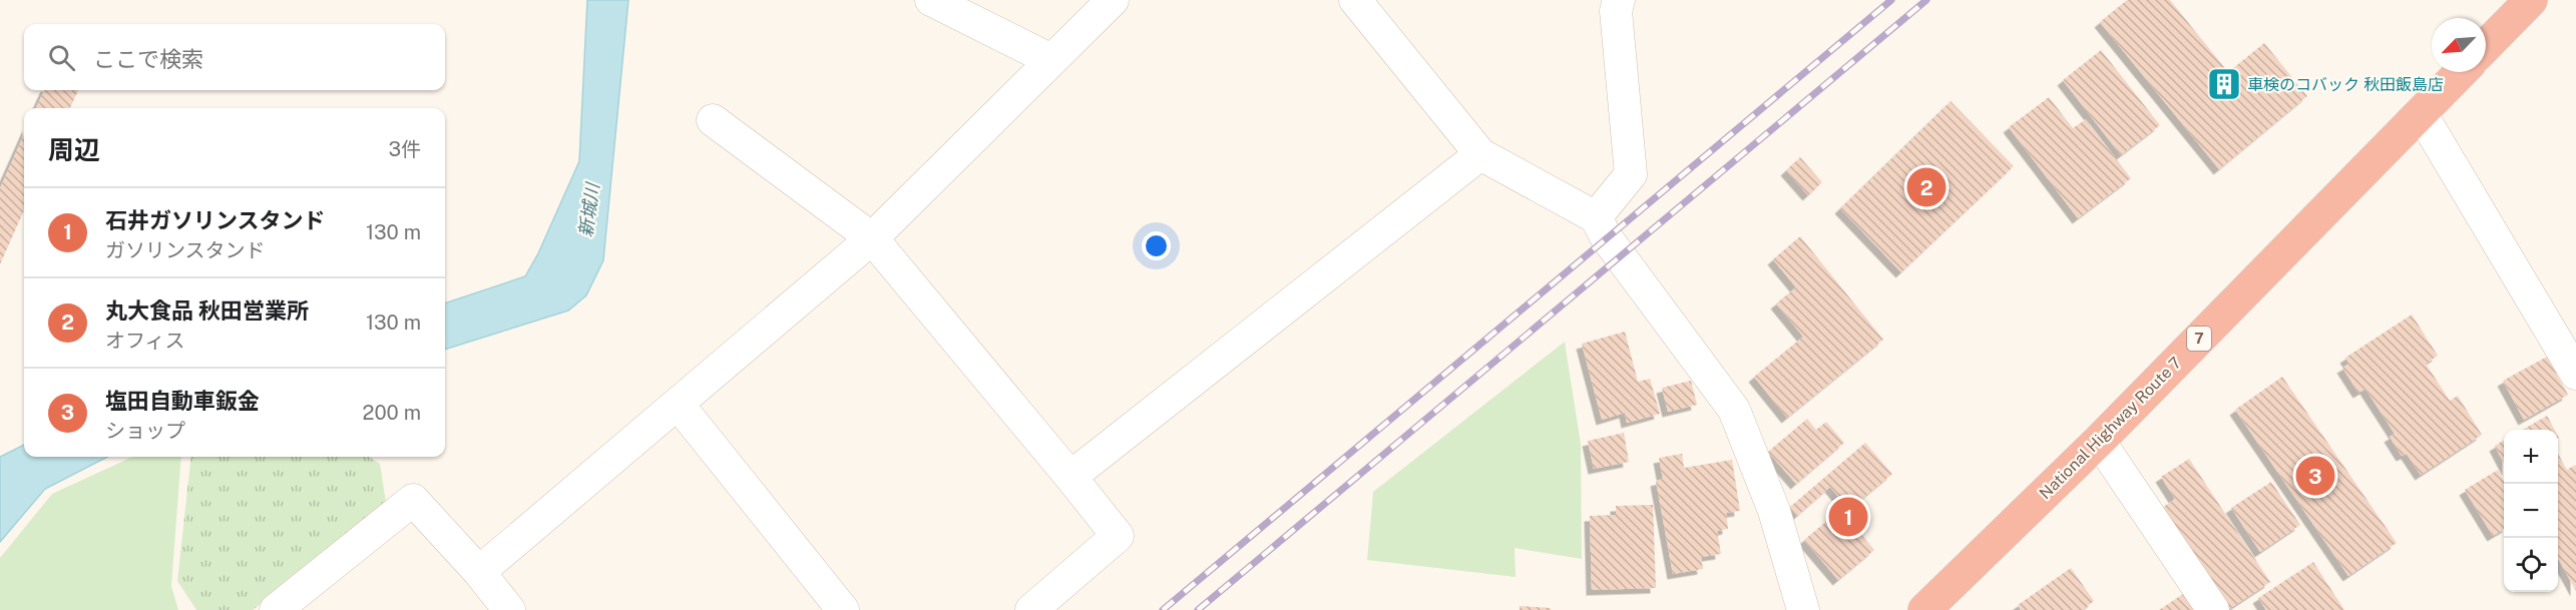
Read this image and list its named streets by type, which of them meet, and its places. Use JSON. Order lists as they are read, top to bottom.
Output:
{
  "streets": {
    "highway": ["7", "National Highway Route 7"]
  },
  "water": ["新城川"],
  "places": {
    "building": ["車検のコバック 秋田飯島店"]
  },
  "north": "bottom left",
  "page": {
    "search": "ここで検索",
    "heading": ["周辺", "3件"],
    "pins": ["2", "3", "1"],
    "list": [
      {
        "mark": "1",
        "name": "石井ガソリンスタンド",
        "note": "ガソリンスタンド",
        "value": "130 m"
      },
      {
        "mark": "2",
        "name": "丸大食品 秋田営業所",
        "note": "オフィス",
        "value": "130 m"
      },
      {
        "mark": "3",
        "name": "塩田自動車鈑金",
        "note": "ショップ",
        "value": "200 m"
      }
    ],
    "map_buttons": ["+", "−"]
  }
}
